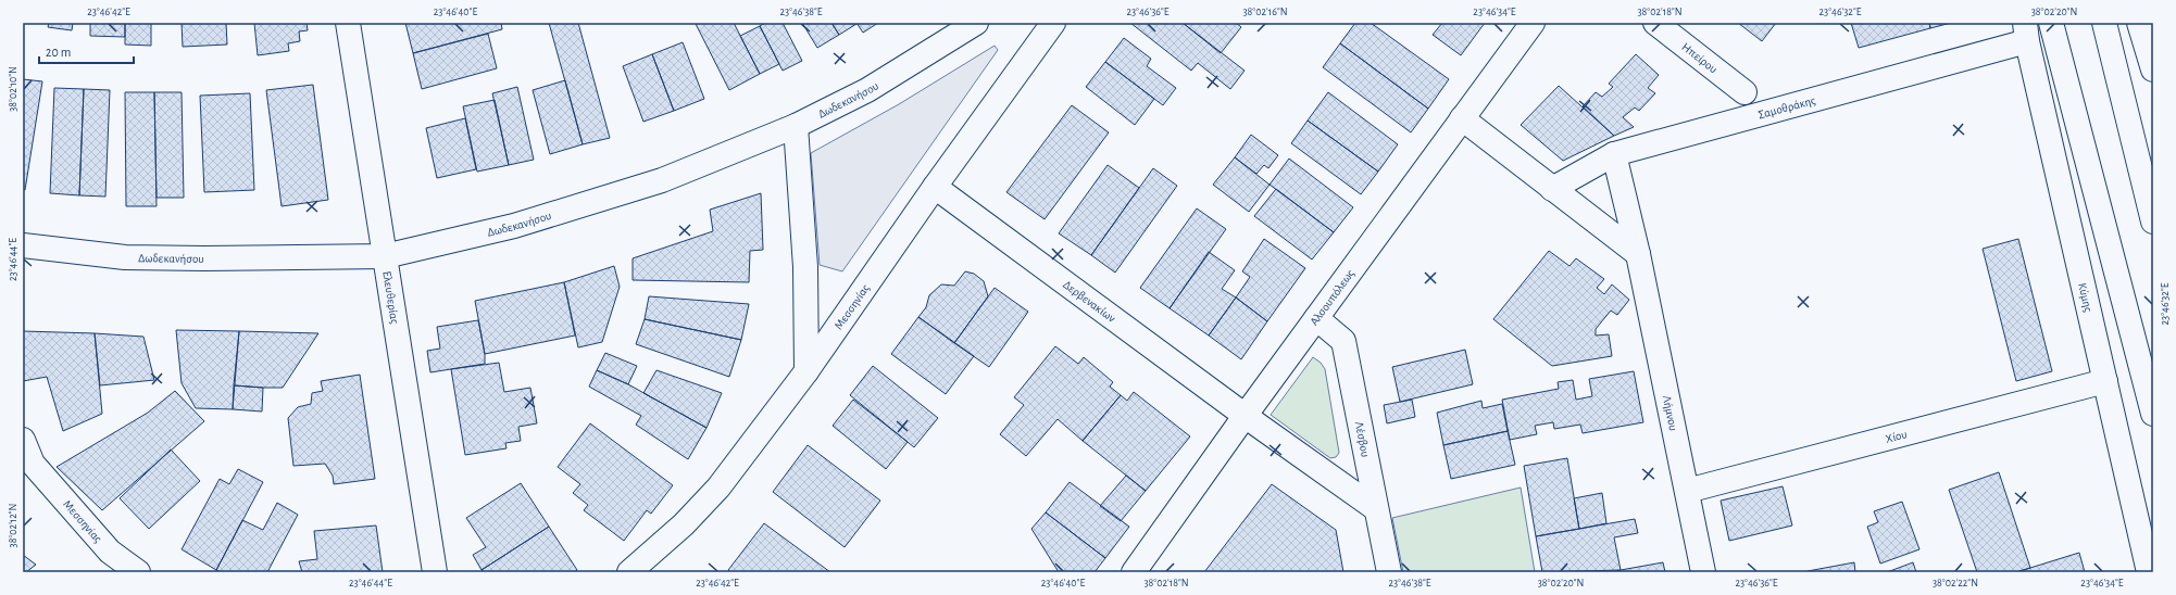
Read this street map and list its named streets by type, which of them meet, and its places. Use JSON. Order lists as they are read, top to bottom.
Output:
{
  "streets": {
    "street": [
      "Ηπείρου",
      "Δωδεκανήσου",
      "Σαμοθράκης",
      "Αλσουπόλεως",
      "Ελευθερίας",
      "Κύμης",
      "Δερβενακίων",
      "Μεσσηνίας",
      "Λήμνου",
      "Χίου",
      "Λέσβου"
    ]
  },
  "crossings": [
    ["Δωδεκανήσου", "Ελευθερίας"],
    ["Σαμοθράκης", "Κύμης"],
    ["Σαμοθράκης", "Λήμνου"],
    ["Αλσουπόλεως", "Δερβενακίων"],
    ["Αλσουπόλεως", "Λέσβου"],
    ["Κύμης", "Χίου"],
    ["Δερβενακίων", "Μεσσηνίας"],
    ["Δερβενακίων", "Λέσβου"],
    ["Λήμνου", "Χίου"]
  ],
  "scale_bar": "20 m",
  "coordinates": [
    "23°46'42\"E",
    "23°46'40\"E",
    "23°46'38\"E",
    "23°46'36\"E",
    "38°02'16\"N",
    "23°46'34\"E",
    "38°02'18\"N",
    "23°46'32\"E",
    "38°02'20\"N",
    "38°02'10\"N",
    "23°46'44\"E",
    "38°02'12\"N",
    "38°02'22\"N"
  ]
}
